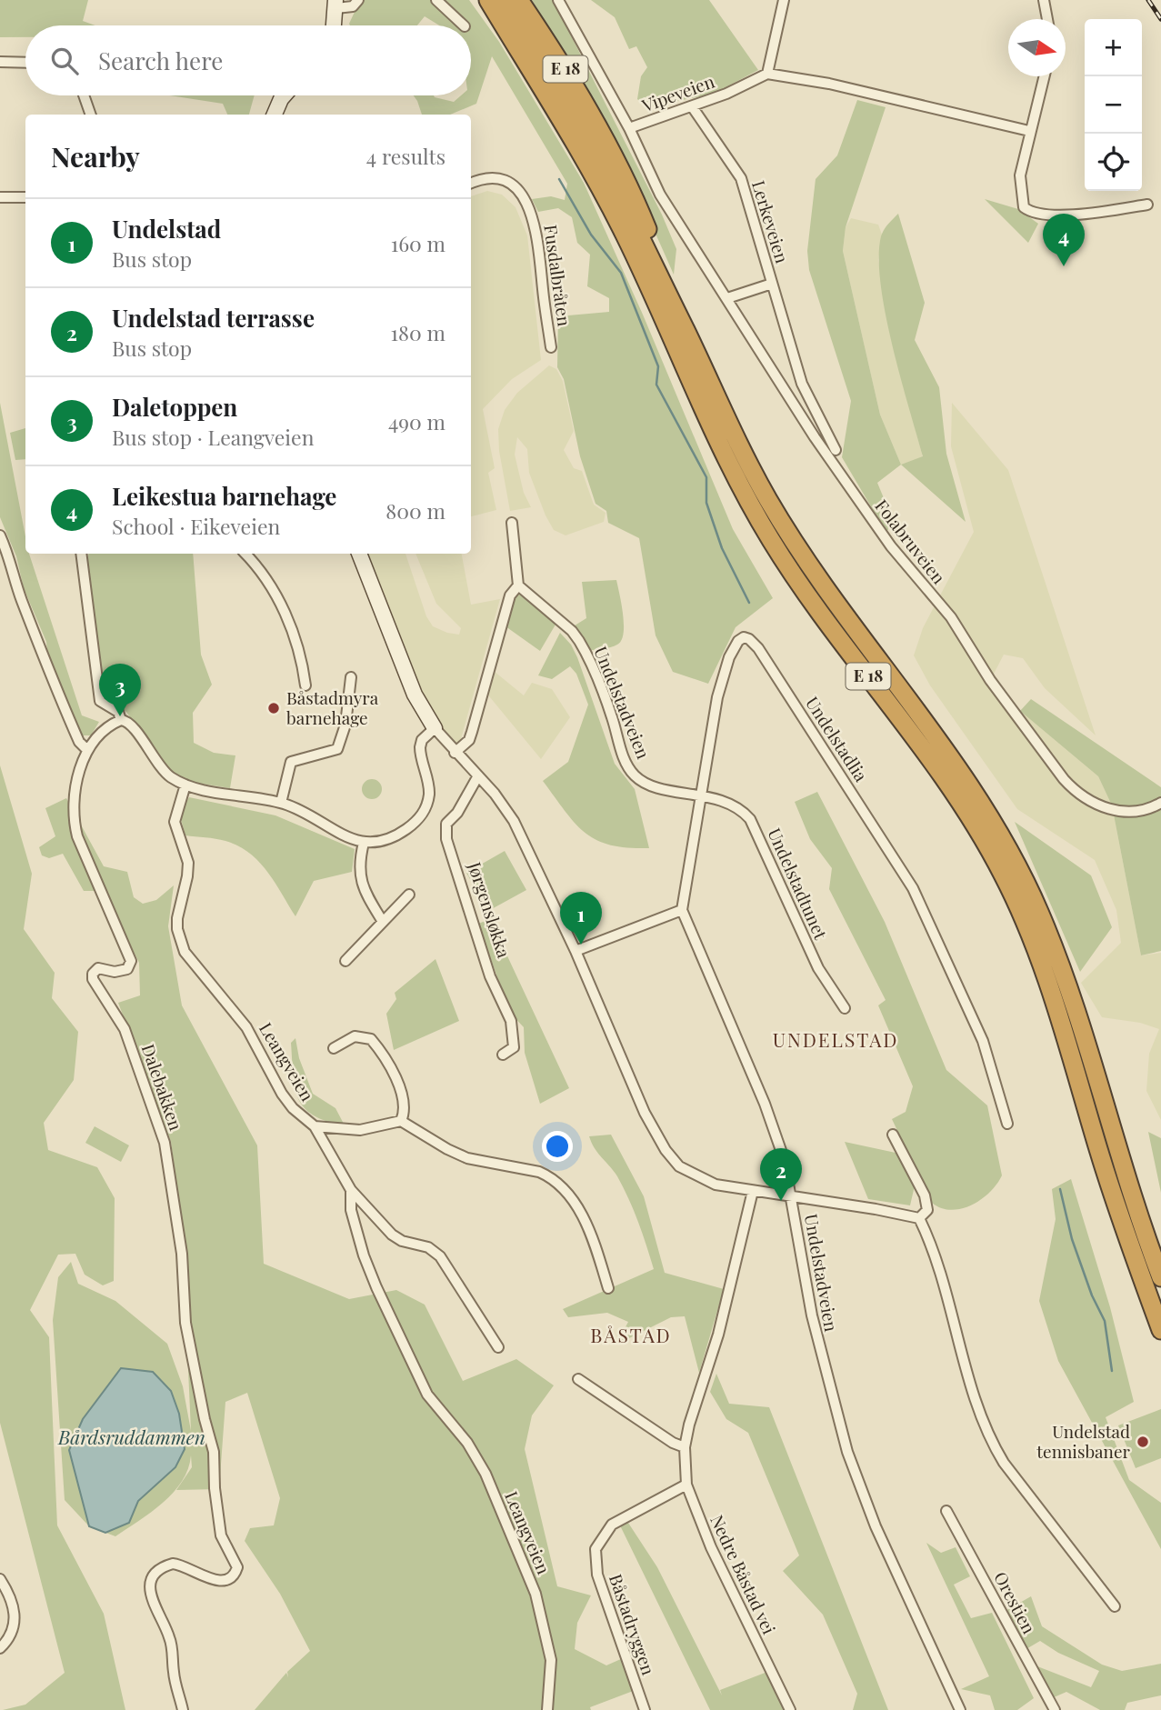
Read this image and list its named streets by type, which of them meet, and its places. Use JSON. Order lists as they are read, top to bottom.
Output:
{
  "streets": {
    "highway": ["E 18"],
    "street": [
      "Vipeveien",
      "Lerkeveien",
      "Fusdalbråten",
      "Folabruveien",
      "Undelstadveien",
      "Undelstadlia",
      "Undelstadtunet",
      "Jørgensløkka",
      "Leangveien",
      "Dalebakken",
      "Nedre Båstad vei",
      "Orestien",
      "Båstadryggen"
    ]
  },
  "crossings": [
    ["Vipeveien", "Lerkeveien"],
    ["Vipeveien", "Folabruveien"],
    ["Lerkeveien", "Folabruveien"],
    ["Undelstadveien", "Undelstadlia"],
    ["Undelstadveien", "Undelstadtunet"],
    ["Undelstadlia", "Undelstadtunet"],
    ["Nedre Båstad vei", "Båstadryggen"]
  ],
  "districts": ["UNDELSTAD", "BÅSTAD"],
  "water": ["Bårdsruddammen"],
  "places": ["Båstadmyra barnehage", "Undelstad tennisbaner"],
  "north": "right",
  "page": {
    "map_buttons": ["+", "−"],
    "search": "Search here",
    "heading": ["Nearby", "4 results"],
    "list": [
      {
        "mark": "1",
        "name": "Undelstad",
        "note": "Bus stop",
        "value": "160 m"
      },
      {
        "mark": "2",
        "name": "Undelstad terrasse",
        "note": "Bus stop",
        "value": "180 m"
      },
      {
        "mark": "3",
        "name": "Daletoppen",
        "note": "Bus stop · Leangveien",
        "value": "490 m"
      },
      {
        "mark": "4",
        "name": "Leikestua barnehage",
        "note": "School · Eikeveien",
        "value": "800 m"
      }
    ],
    "pins": [
      "4",
      "3",
      "1",
      "2"
    ]
  }
}
